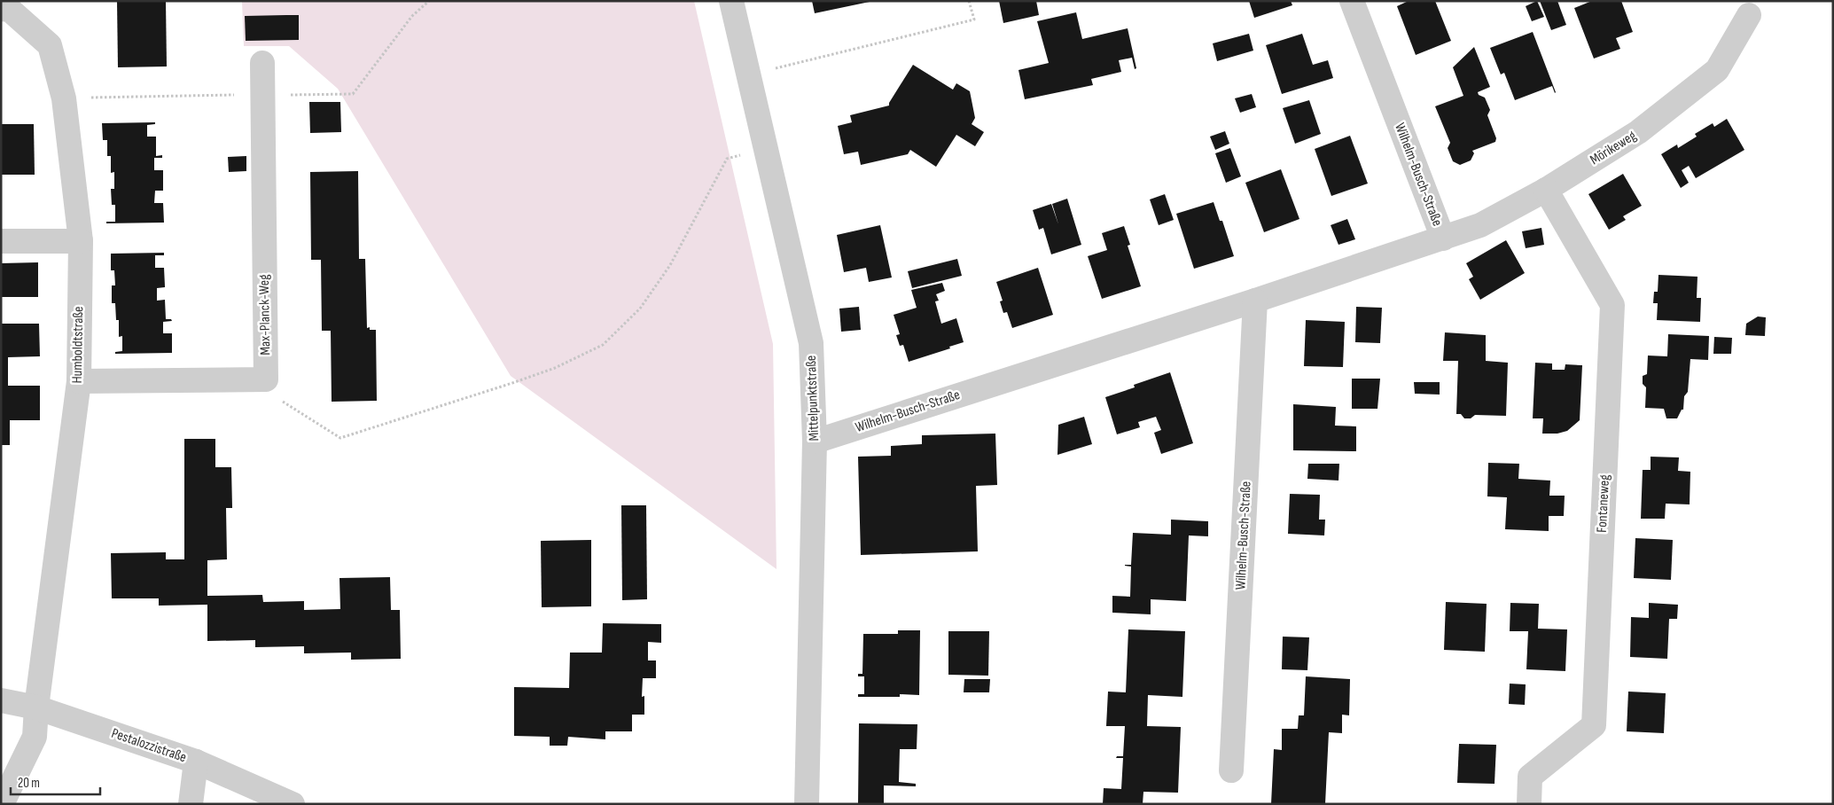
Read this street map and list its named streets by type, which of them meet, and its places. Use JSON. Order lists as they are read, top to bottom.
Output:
{
  "streets": {
    "street": [
      "Mörikeweg",
      "Wilhelm-Busch-Straße",
      "Max-Planck-Weg",
      "Humboldtstraße",
      "Mittelpunktstraße",
      "Fontaneweg",
      "Pestalozzistraße"
    ]
  },
  "crossings": [
    ["Mörikeweg", "Wilhelm-Busch-Straße"],
    ["Mörikeweg", "Fontaneweg"],
    ["Wilhelm-Busch-Straße", "Mittelpunktstraße"],
    ["Humboldtstraße", "Pestalozzistraße"]
  ],
  "scale_bar": "20 m"
}
